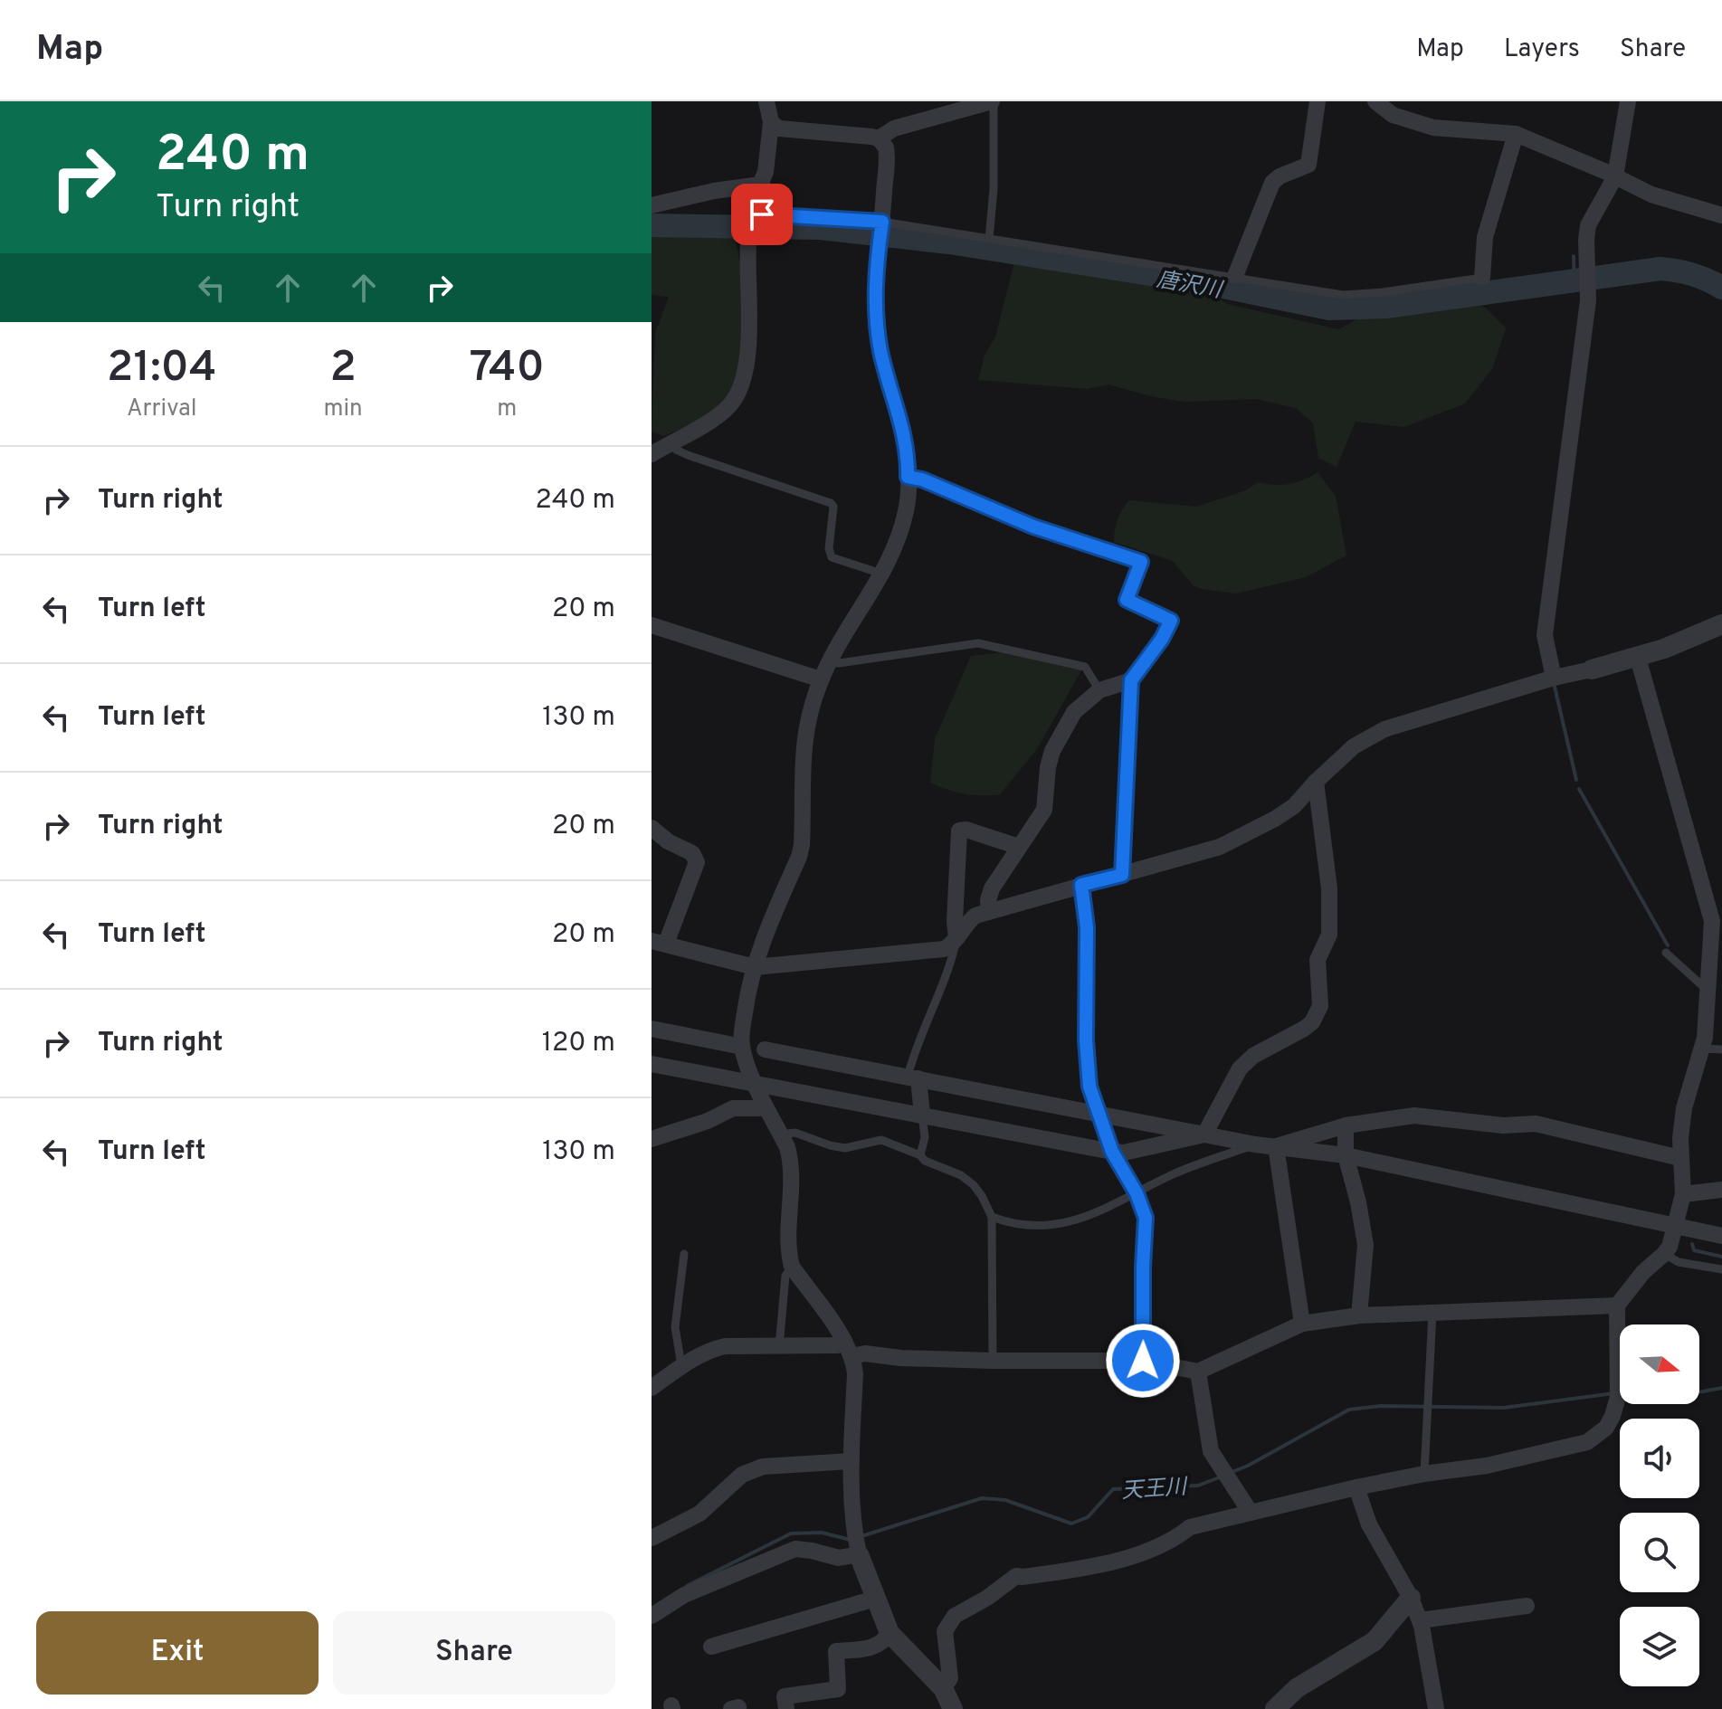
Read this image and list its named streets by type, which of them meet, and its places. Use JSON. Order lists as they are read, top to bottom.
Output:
{
  "water": ["唐沢川", "天王川"],
  "north": "right",
  "page": {
    "header": "Map",
    "nav": ["Map", "Layers", "Share"],
    "turn": ["240 m", "Turn right"],
    "eta": [
      "21:04",
      "Arrival",
      "2",
      "min",
      "740",
      "m"
    ],
    "list": [
      {
        "name": "Turn right",
        "value": "240 m"
      },
      {
        "name": "Turn left",
        "value": "20 m"
      },
      {
        "name": "Turn left",
        "value": "130 m"
      },
      {
        "name": "Turn right",
        "value": "20 m"
      },
      {
        "name": "Turn left",
        "value": "20 m"
      },
      {
        "name": "Turn right",
        "value": "120 m"
      },
      {
        "name": "Turn left",
        "value": "130 m"
      }
    ],
    "buttons": ["Exit", "Share"]
  }
}
